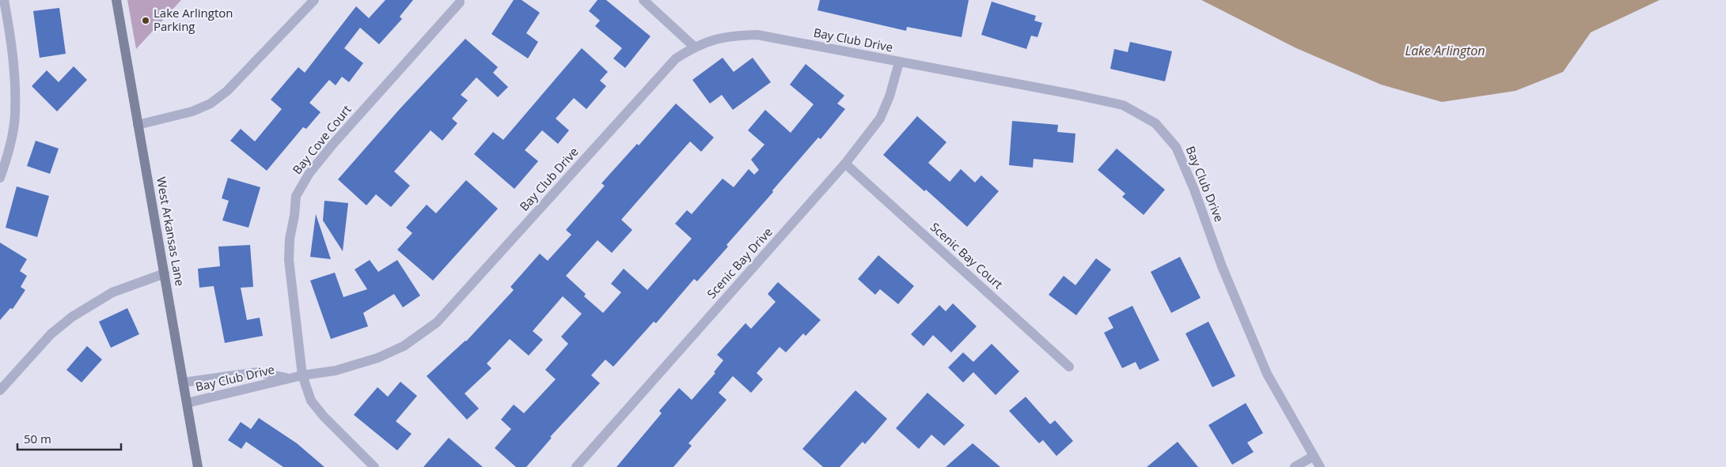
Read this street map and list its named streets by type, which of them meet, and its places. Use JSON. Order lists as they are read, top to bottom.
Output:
{
  "streets": {
    "street": [
      "Bay Club Drive",
      "Bay Cove Court",
      "West Arkansas Lane",
      "Scenic Bay Court",
      "Scenic Bay Drive"
    ]
  },
  "crossings": [
    ["Bay Club Drive", "Bay Cove Court"],
    ["Bay Club Drive", "West Arkansas Lane"],
    ["Bay Club Drive", "Scenic Bay Drive"],
    ["Scenic Bay Court", "Scenic Bay Drive"]
  ],
  "water": ["Lake Arlington"],
  "places": ["Lake Arlington Parking"],
  "scale_bar": "50 m"
}
